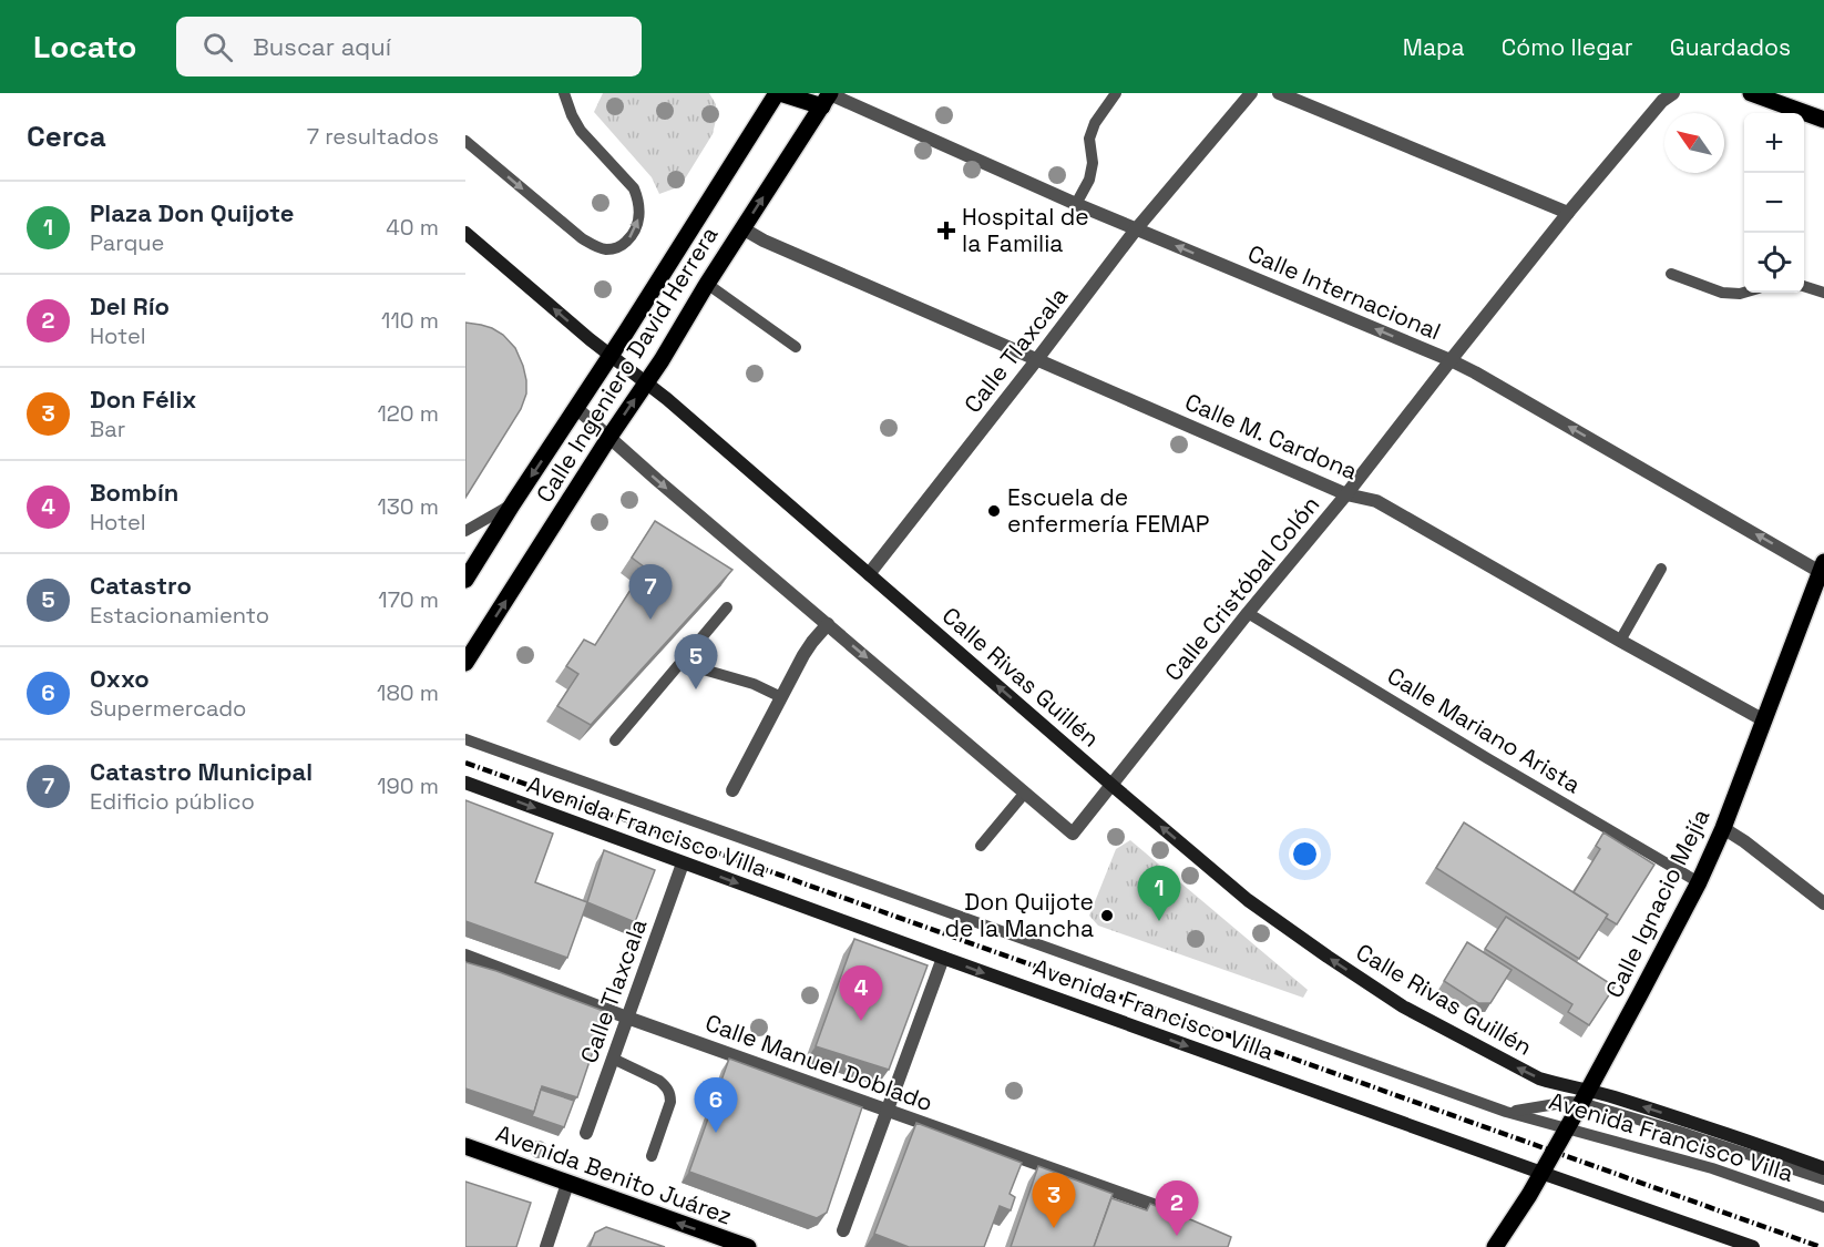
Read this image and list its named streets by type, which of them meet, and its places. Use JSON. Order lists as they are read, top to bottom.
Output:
{
  "streets": {
    "main road": [
      "Calle Ingeniero David Herrera",
      "Calle Rivas Guillén",
      "Avenida Francisco Villa",
      "Calle Ignacio Mejía",
      "Avenida Benito Juárez"
    ],
    "street": [
      "Calle Internacional",
      "Calle Tlaxcala",
      "Calle M. Cardona",
      "Calle Cristóbal Colón",
      "Calle Manuel Doblado"
    ],
    "lane": ["Calle Mariano Arista"]
  },
  "crossings": [
    ["Calle Internacional", "Calle Tlaxcala"],
    ["Calle Internacional", "Calle Ingeniero David Herrera"],
    ["Calle Internacional", "Calle Cristóbal Colón"],
    ["Calle Internacional", "Calle Ignacio Mejía"],
    ["Calle Tlaxcala", "Calle M. Cardona"],
    ["Calle Tlaxcala", "Calle Rivas Guillén"],
    ["Calle Tlaxcala", "Avenida Francisco Villa"],
    ["Calle Tlaxcala", "Calle Manuel Doblado"],
    ["Calle Ingeniero David Herrera", "Calle M. Cardona"],
    ["Calle Ingeniero David Herrera", "Calle Rivas Guillén"],
    ["Calle M. Cardona", "Calle Cristóbal Colón"],
    ["Calle M. Cardona", "Calle Ignacio Mejía"],
    ["Calle Cristóbal Colón", "Calle Rivas Guillén"],
    ["Calle Cristóbal Colón", "Calle Mariano Arista"],
    ["Calle Rivas Guillén", "Avenida Francisco Villa"],
    ["Calle Rivas Guillén", "Calle Ignacio Mejía"],
    ["Calle Mariano Arista", "Calle Ignacio Mejía"],
    ["Avenida Francisco Villa", "Calle Ignacio Mejía"]
  ],
  "one_way": ["Calle Internacional", "Calle Rivas Guillén", "Avenida Benito Juárez"],
  "places": {
    "health": ["Hospital de la Familia"],
    "other": ["Escuela de enfermería FEMAP", "Don Quijote de la Mancha"]
  },
  "north": "top left",
  "page": {
    "header": "Locato",
    "search": "Buscar aquí",
    "nav": ["Mapa", "Cómo llegar", "Guardados"],
    "heading": ["Cerca", "7 resultados"],
    "map_buttons": ["+", "−"],
    "list": [
      {
        "mark": "1",
        "name": "Plaza Don Quijote",
        "note": "Parque",
        "value": "40 m"
      },
      {
        "mark": "2",
        "name": "Del Río",
        "note": "Hotel",
        "value": "110 m"
      },
      {
        "mark": "3",
        "name": "Don Félix",
        "note": "Bar",
        "value": "120 m"
      },
      {
        "mark": "4",
        "name": "Bombín",
        "note": "Hotel",
        "value": "130 m"
      },
      {
        "mark": "5",
        "name": "Catastro",
        "note": "Estacionamiento",
        "value": "170 m"
      },
      {
        "mark": "6",
        "name": "Oxxo",
        "note": "Supermercado",
        "value": "180 m"
      },
      {
        "mark": "7",
        "name": "Catastro Municipal",
        "note": "Edificio público",
        "value": "190 m"
      }
    ],
    "pins": [
      "7",
      "5",
      "1",
      "4",
      "6",
      "3",
      "2"
    ]
  }
}
